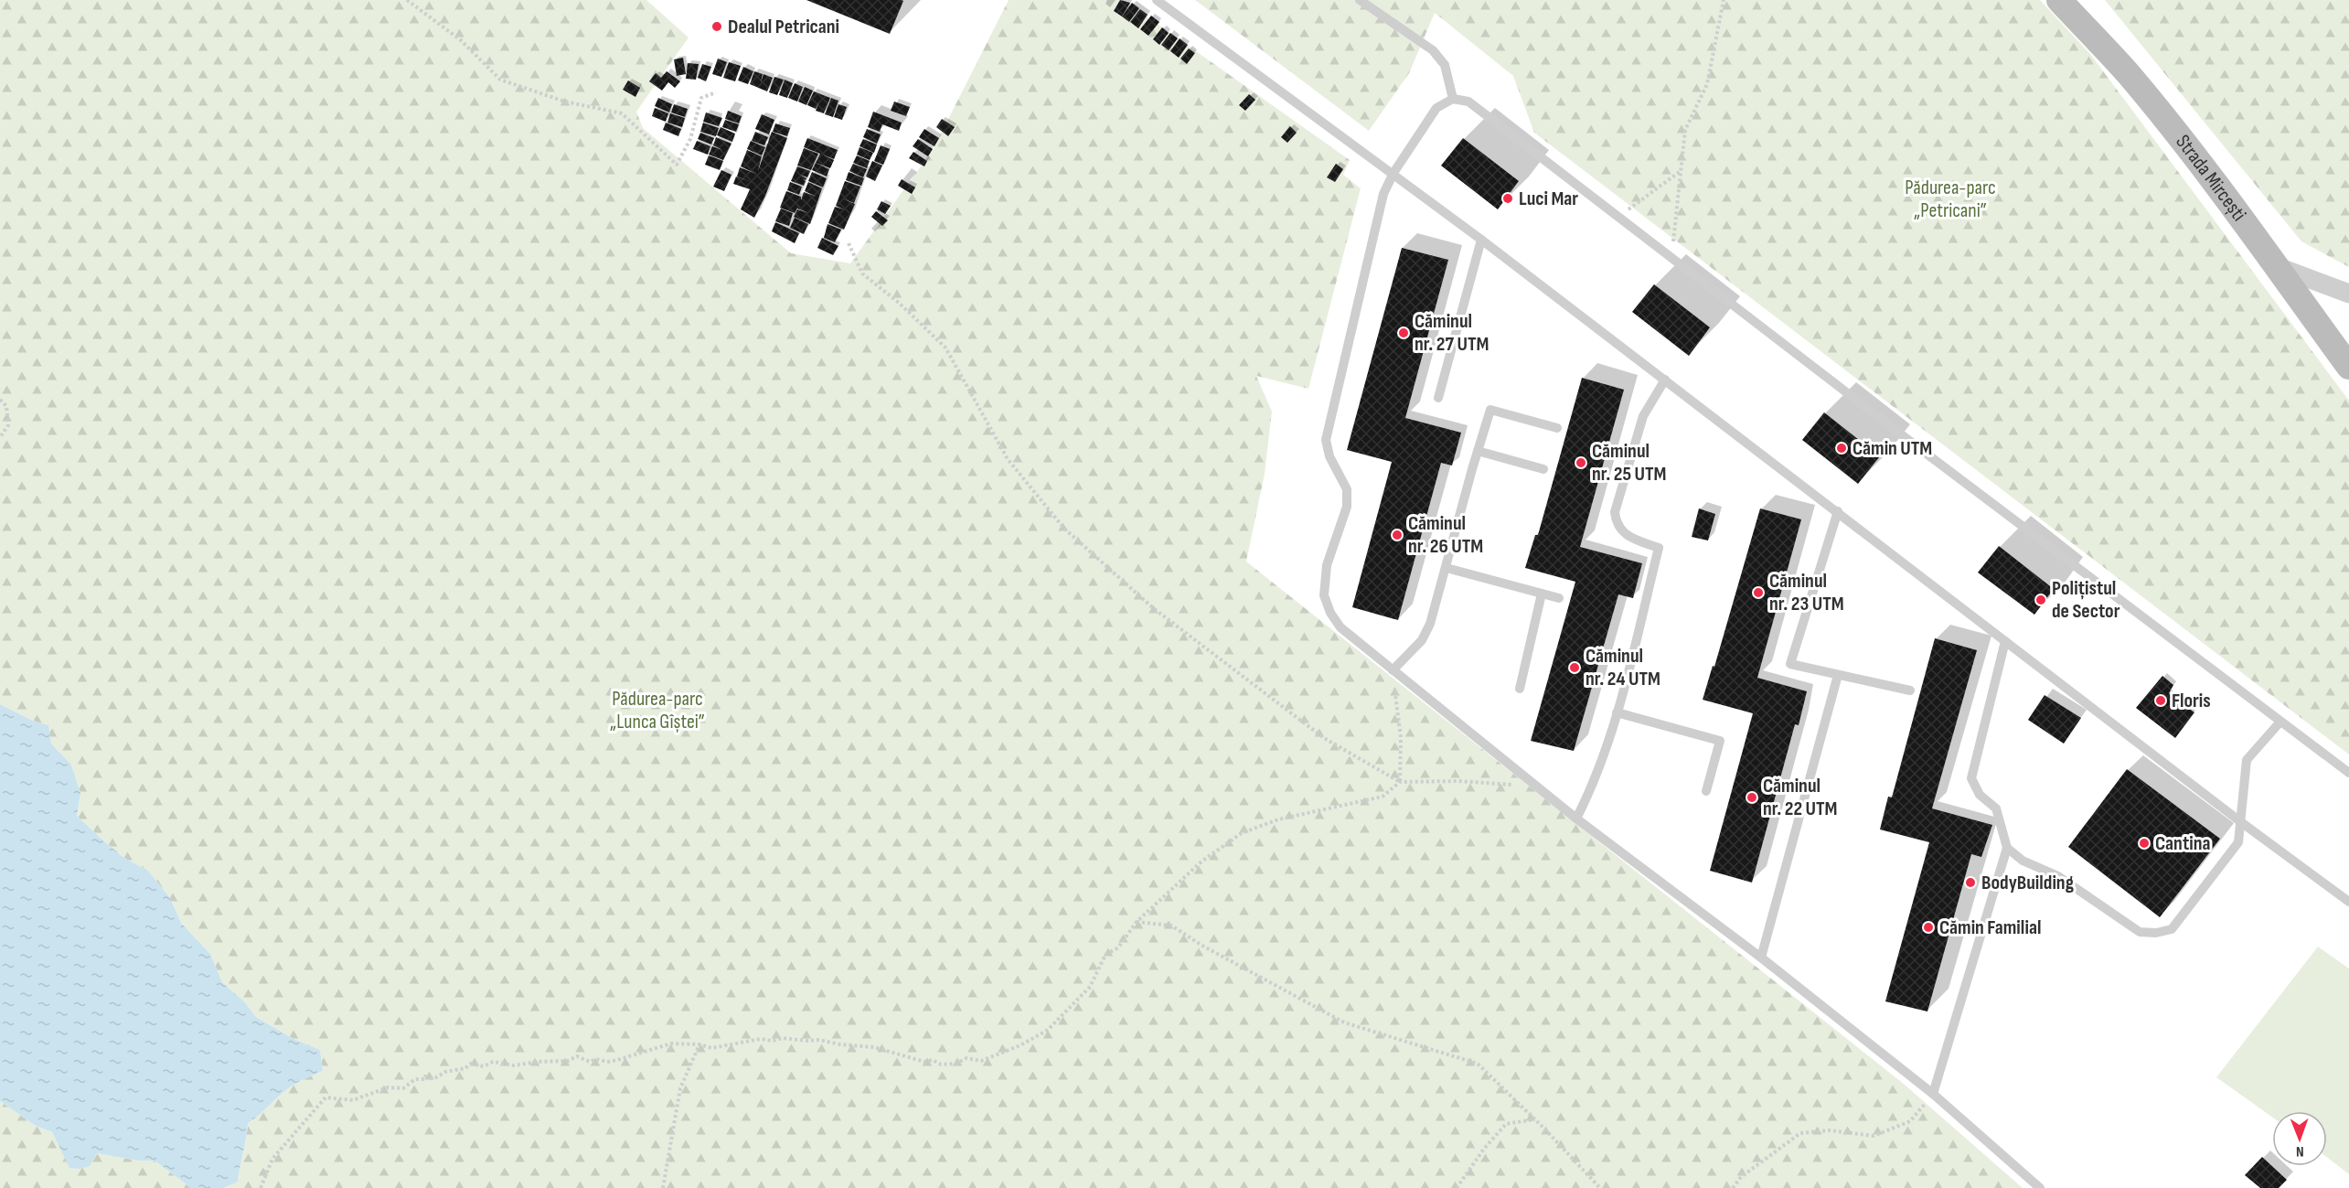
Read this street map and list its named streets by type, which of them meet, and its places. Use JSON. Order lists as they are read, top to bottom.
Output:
{
  "streets": {
    "main road": ["Strada Mircești"]
  },
  "parks": ["Pădurea-parc „Petricani”", "Pădurea-parc „Lunca Gîștei”"],
  "places": [
    "Dealul Petricani",
    "Luci Mar",
    "Căminul nr. 27 UTM",
    "Cămin UTM",
    "Căminul nr. 25 UTM",
    "Căminul nr. 26 UTM",
    "Căminul nr. 23 UTM",
    "Polițistul de Sector",
    "Căminul nr. 24 UTM",
    "Floris",
    "Căminul nr. 22 UTM",
    "Cantina",
    "BodyBuilding",
    "Cămin Familial"
  ],
  "north": "bottom"
}
